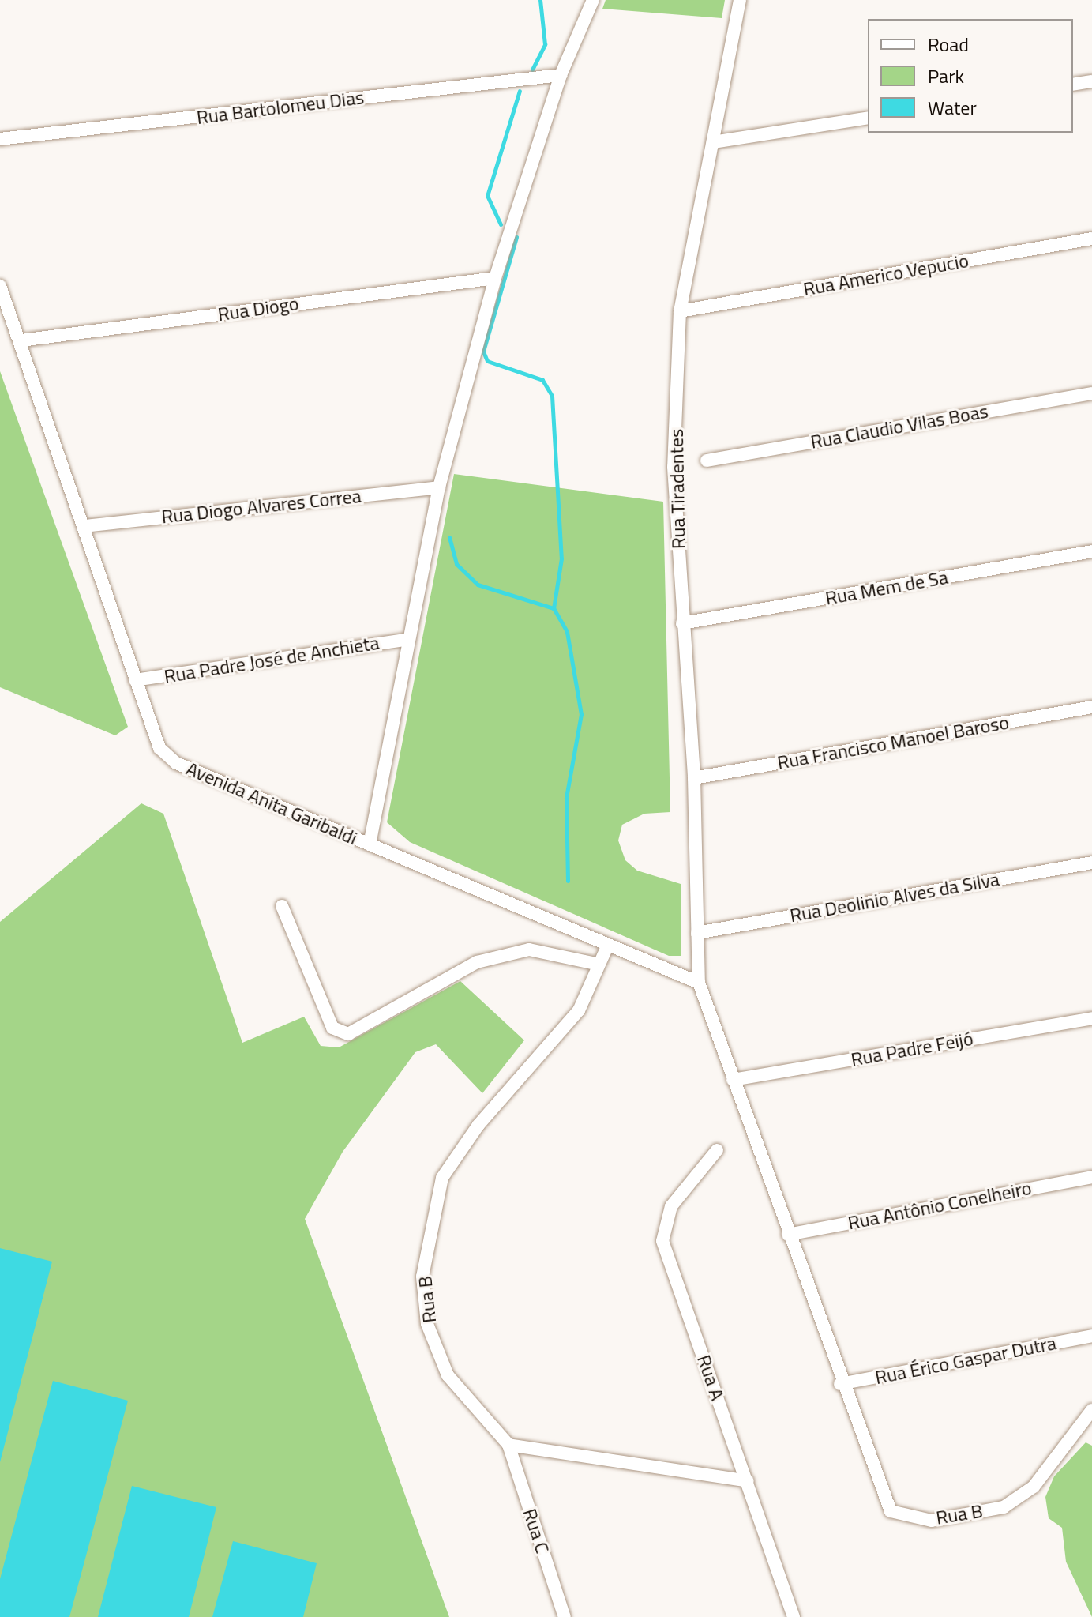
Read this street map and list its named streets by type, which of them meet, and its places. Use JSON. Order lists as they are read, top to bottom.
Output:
{
  "streets": {
    "street": [
      "Rua Bartolomeu Dias",
      "Rua Americo Vepucio",
      "Rua Diogo",
      "Rua Claudio Vilas Boas",
      "Rua Tiradentes",
      "Rua Diogo Alvares Correa",
      "Rua Mem de Sa",
      "Rua Padre José de Anchieta",
      "Rua Francisco Manoel Baroso",
      "Avenida Anita Garibaldi",
      "Rua Deolinio Alves da Silva",
      "Rua Padre Feijó",
      "Rua Antônio Conelheiro",
      "Rua B",
      "Rua Érico Gaspar Dutra",
      "Rua A",
      "Rua C"
    ]
  },
  "crossings": [
    ["Rua Americo Vepucio", "Rua Tiradentes"],
    ["Rua Diogo", "Avenida Anita Garibaldi"],
    ["Rua Tiradentes", "Rua Mem de Sa"],
    ["Rua Tiradentes", "Rua Francisco Manoel Baroso"],
    ["Rua Tiradentes", "Avenida Anita Garibaldi"],
    ["Rua Tiradentes", "Rua Deolinio Alves da Silva"],
    ["Rua Tiradentes", "Rua B"],
    ["Rua Diogo Alvares Correa", "Avenida Anita Garibaldi"],
    ["Rua Padre José de Anchieta", "Avenida Anita Garibaldi"],
    ["Avenida Anita Garibaldi", "Rua B"],
    ["Rua Padre Feijó", "Rua B"],
    ["Rua Antônio Conelheiro", "Rua B"],
    ["Rua B", "Rua Érico Gaspar Dutra"],
    ["Rua B", "Rua C"]
  ],
  "legend": ["Road", "Park", "Water"]
}
